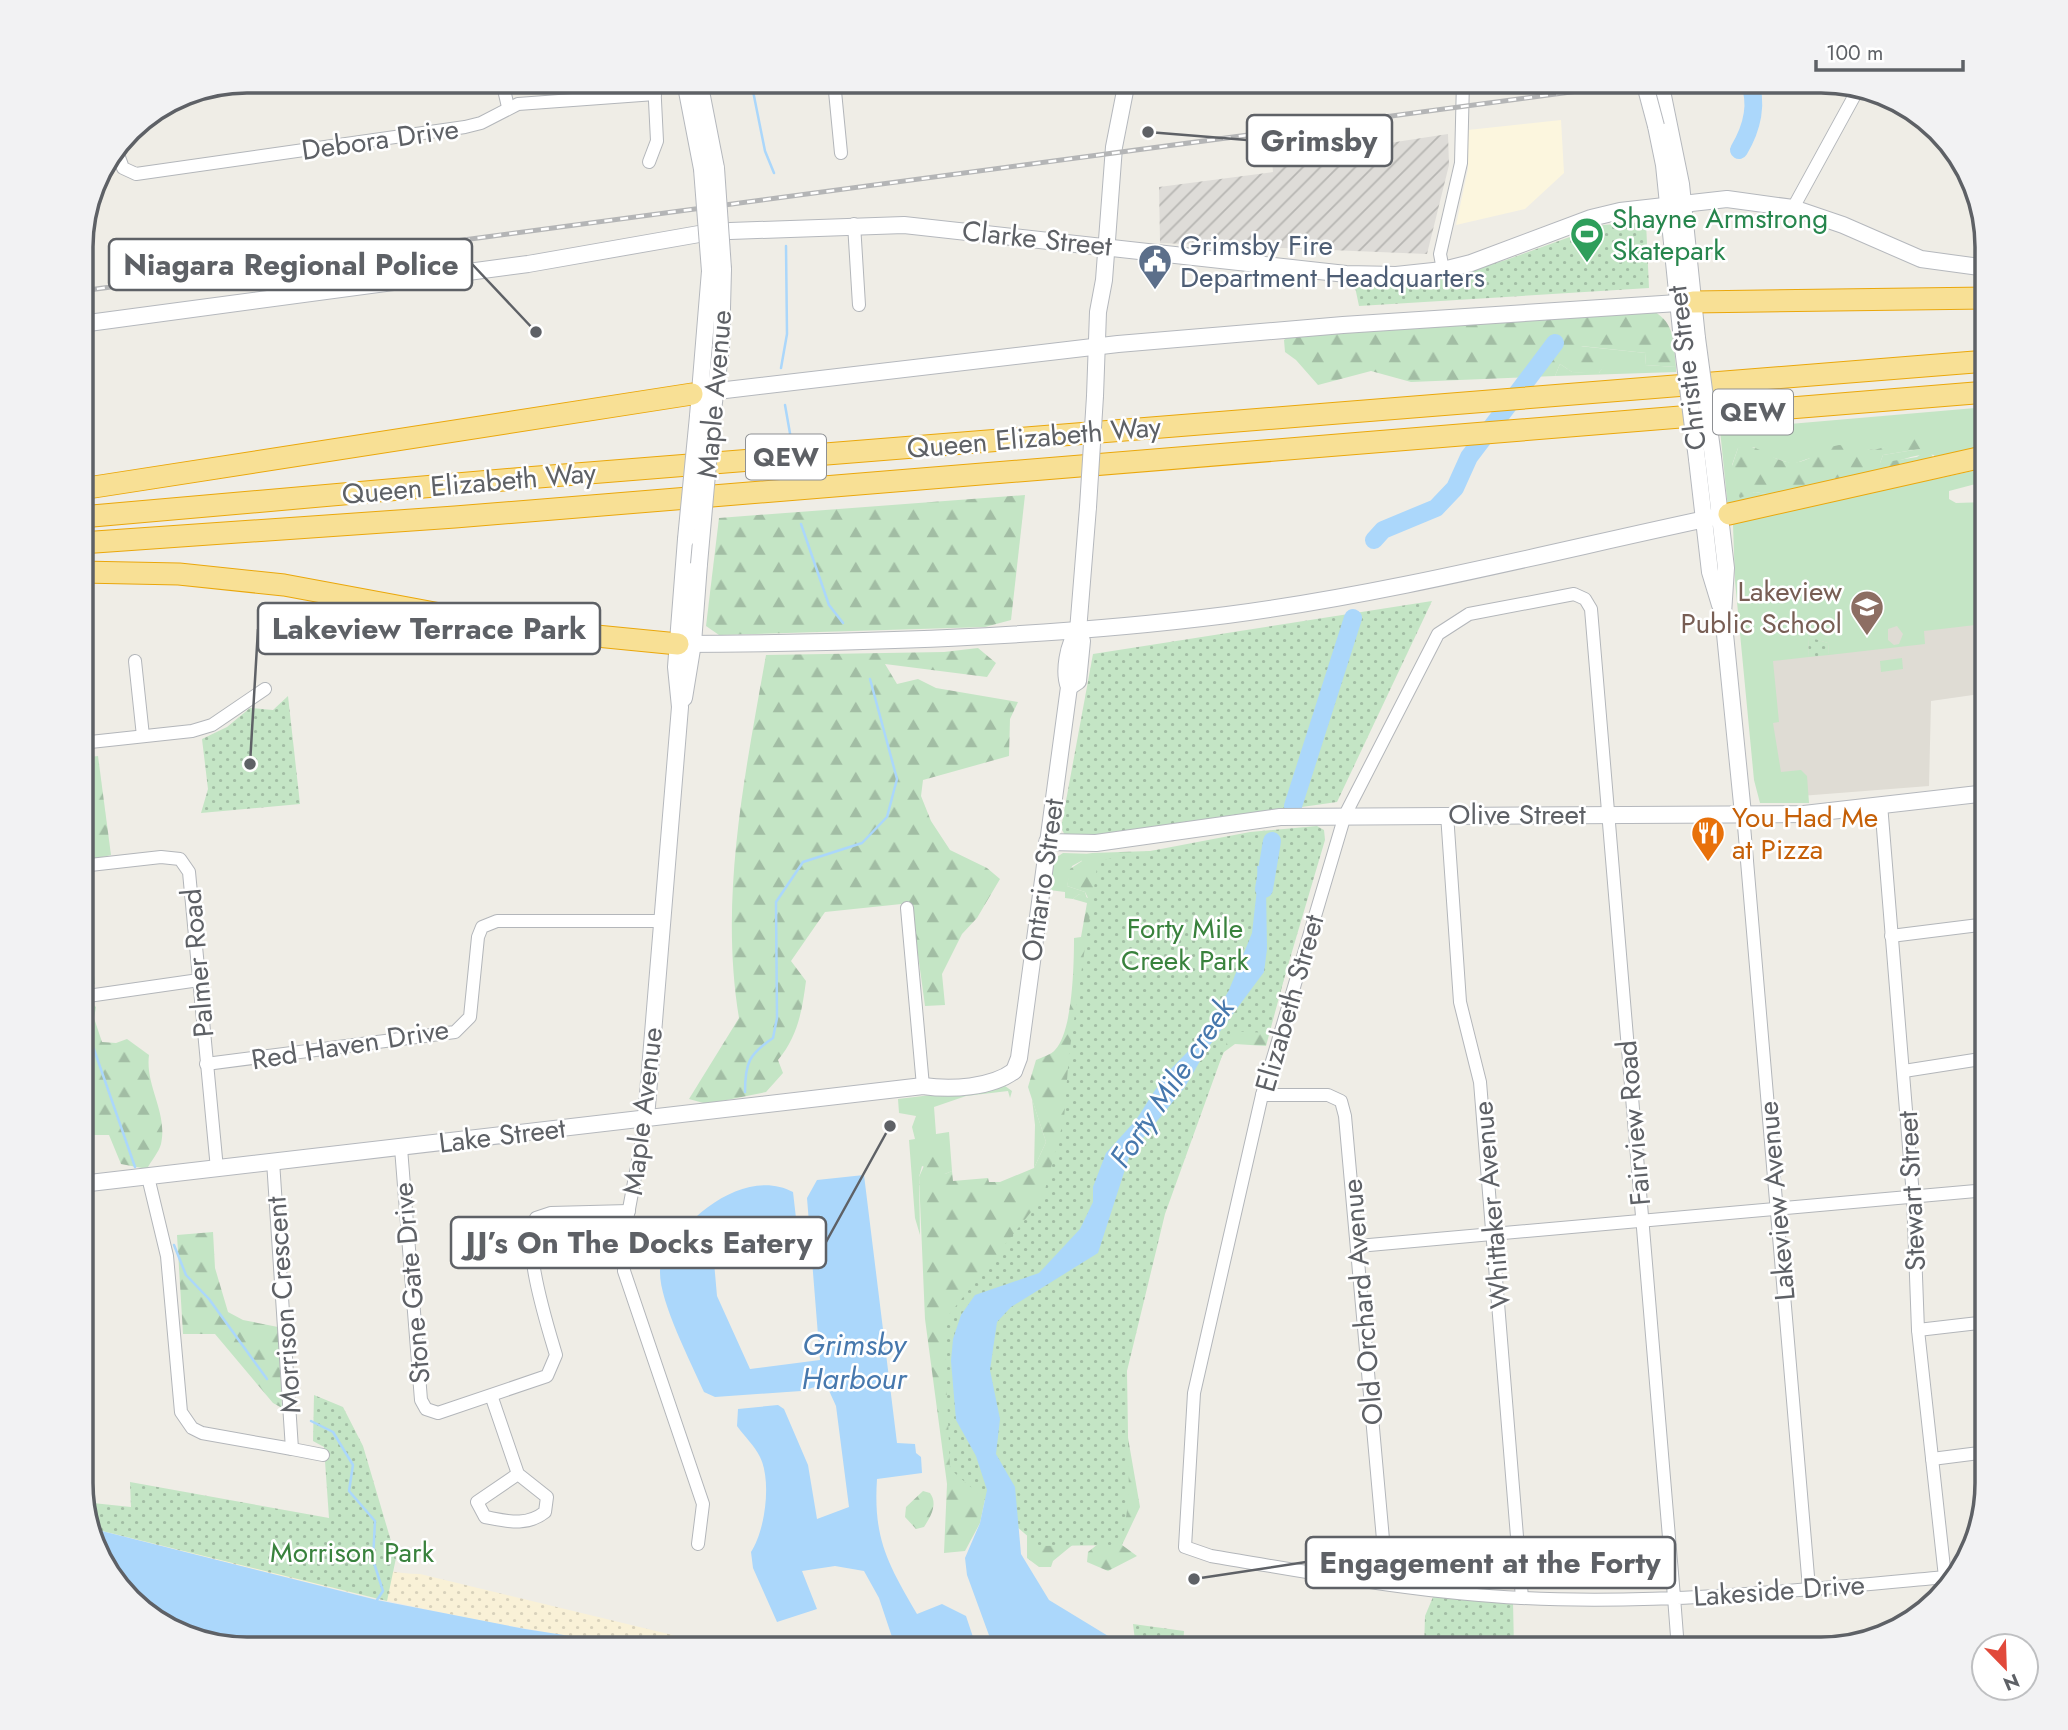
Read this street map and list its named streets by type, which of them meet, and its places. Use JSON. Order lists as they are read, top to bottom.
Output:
{
  "streets": {
    "highway": ["QEW", "Queen Elizabeth Way"],
    "street": [
      "Debora Drive",
      "Clarke Street",
      "Christie Street",
      "Maple Avenue",
      "Olive Street",
      "Ontario Street",
      "Palmer Road",
      "Elizabeth Street",
      "Red Haven Drive",
      "Fairview Road",
      "Lake Street",
      "Stewart Street",
      "Lakeview Avenue",
      "Whittaker Avenue",
      "Stone Gate Drive",
      "Old Orchard Avenue",
      "Morrison Crescent",
      "Lakeside Drive"
    ]
  },
  "crossings": [
    ["Clarke Street", "Christie Street"],
    ["Clarke Street", "Ontario Street"],
    ["Christie Street", "Olive Street"],
    ["Christie Street", "Lakeview Avenue"],
    ["Maple Avenue", "Red Haven Drive"],
    ["Maple Avenue", "Lake Street"],
    ["Maple Avenue", "Stone Gate Drive"],
    ["Olive Street", "Ontario Street"],
    ["Olive Street", "Elizabeth Street"],
    ["Olive Street", "Fairview Road"],
    ["Olive Street", "Stewart Street"],
    ["Olive Street", "Lakeview Avenue"],
    ["Olive Street", "Whittaker Avenue"],
    ["Ontario Street", "Lake Street"],
    ["Palmer Road", "Red Haven Drive"],
    ["Palmer Road", "Lake Street"],
    ["Elizabeth Street", "Fairview Road"],
    ["Elizabeth Street", "Old Orchard Avenue"],
    ["Elizabeth Street", "Lakeside Drive"],
    ["Fairview Road", "Lakeside Drive"],
    ["Lake Street", "Stone Gate Drive"],
    ["Lake Street", "Morrison Crescent"],
    ["Lakeview Avenue", "Lakeside Drive"],
    ["Whittaker Avenue", "Lakeside Drive"],
    ["Old Orchard Avenue", "Lakeside Drive"]
  ],
  "water": ["Forty Mile creek", "Grimsby Harbour"],
  "parks": ["Forty Mile Creek Park", "Morrison Park"],
  "places": {
    "other": [
      "Grimsby",
      "Niagara Regional Police",
      "Lakeview Terrace Park",
      "JJ’s On The Docks Eatery",
      "Engagement at the Forty"
    ],
    "sports": ["Shayne Armstrong Skatepark"],
    "public building": ["Grimsby Fire Department Headquarters"],
    "school or university": ["Lakeview Public School"],
    "restaurant": ["You Had Me at Pizza"]
  },
  "scale_bar": "100 m",
  "north": "bottom right"
}
